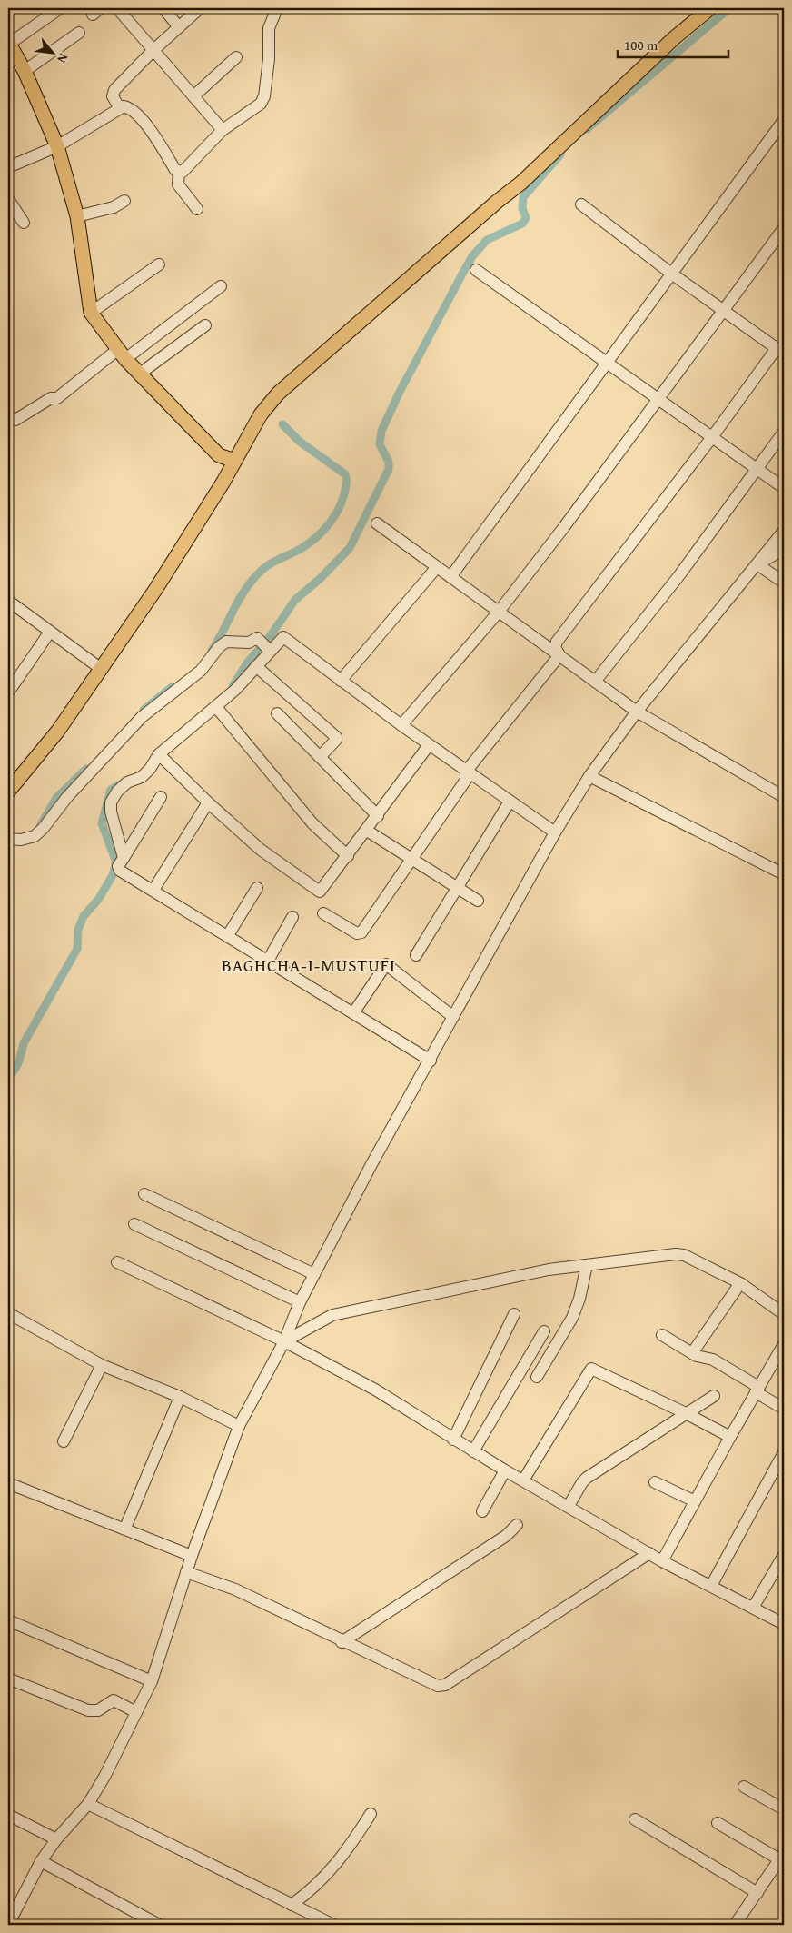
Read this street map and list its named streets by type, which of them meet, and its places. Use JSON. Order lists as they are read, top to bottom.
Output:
{
  "districts": ["BAGHCHA-I-MUSTUFI"],
  "scale_bar": "100 m",
  "north": "bottom right"
}
